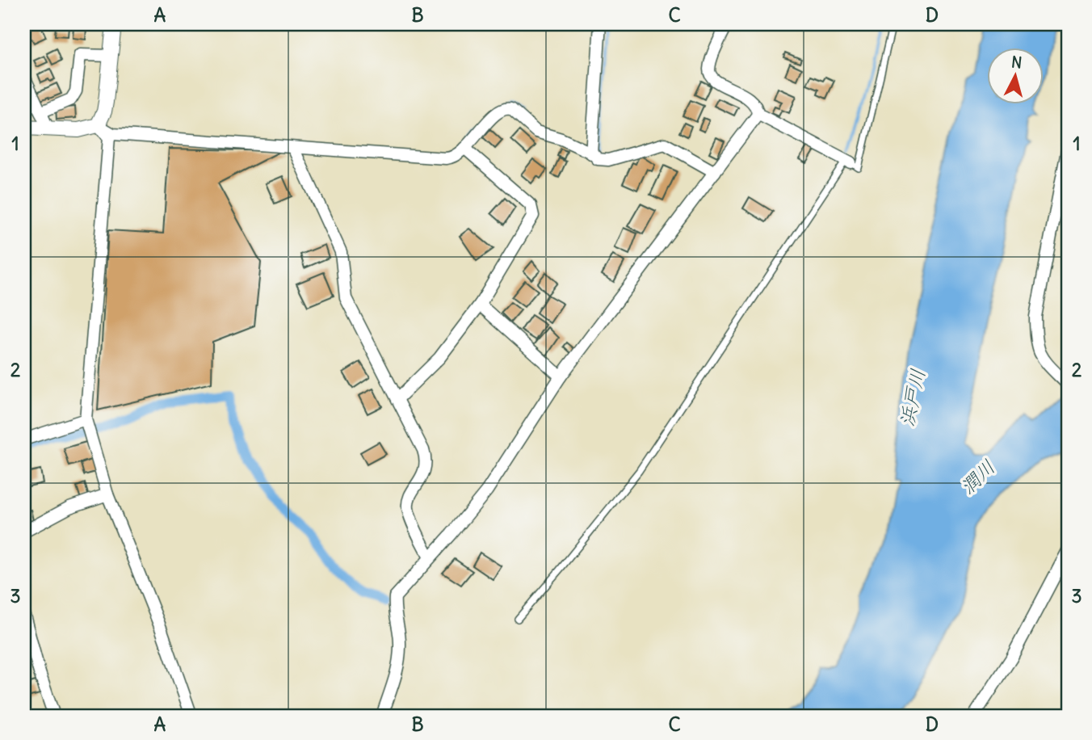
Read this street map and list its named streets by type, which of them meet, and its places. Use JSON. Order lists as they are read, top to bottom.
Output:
{
  "water": ["浜戸川", "潤川"],
  "north": "top",
  "grid": {
    "columns": [
      "A",
      "B",
      "C",
      "D"
    ],
    "rows": ["1", "2", "3"]
  }
}
